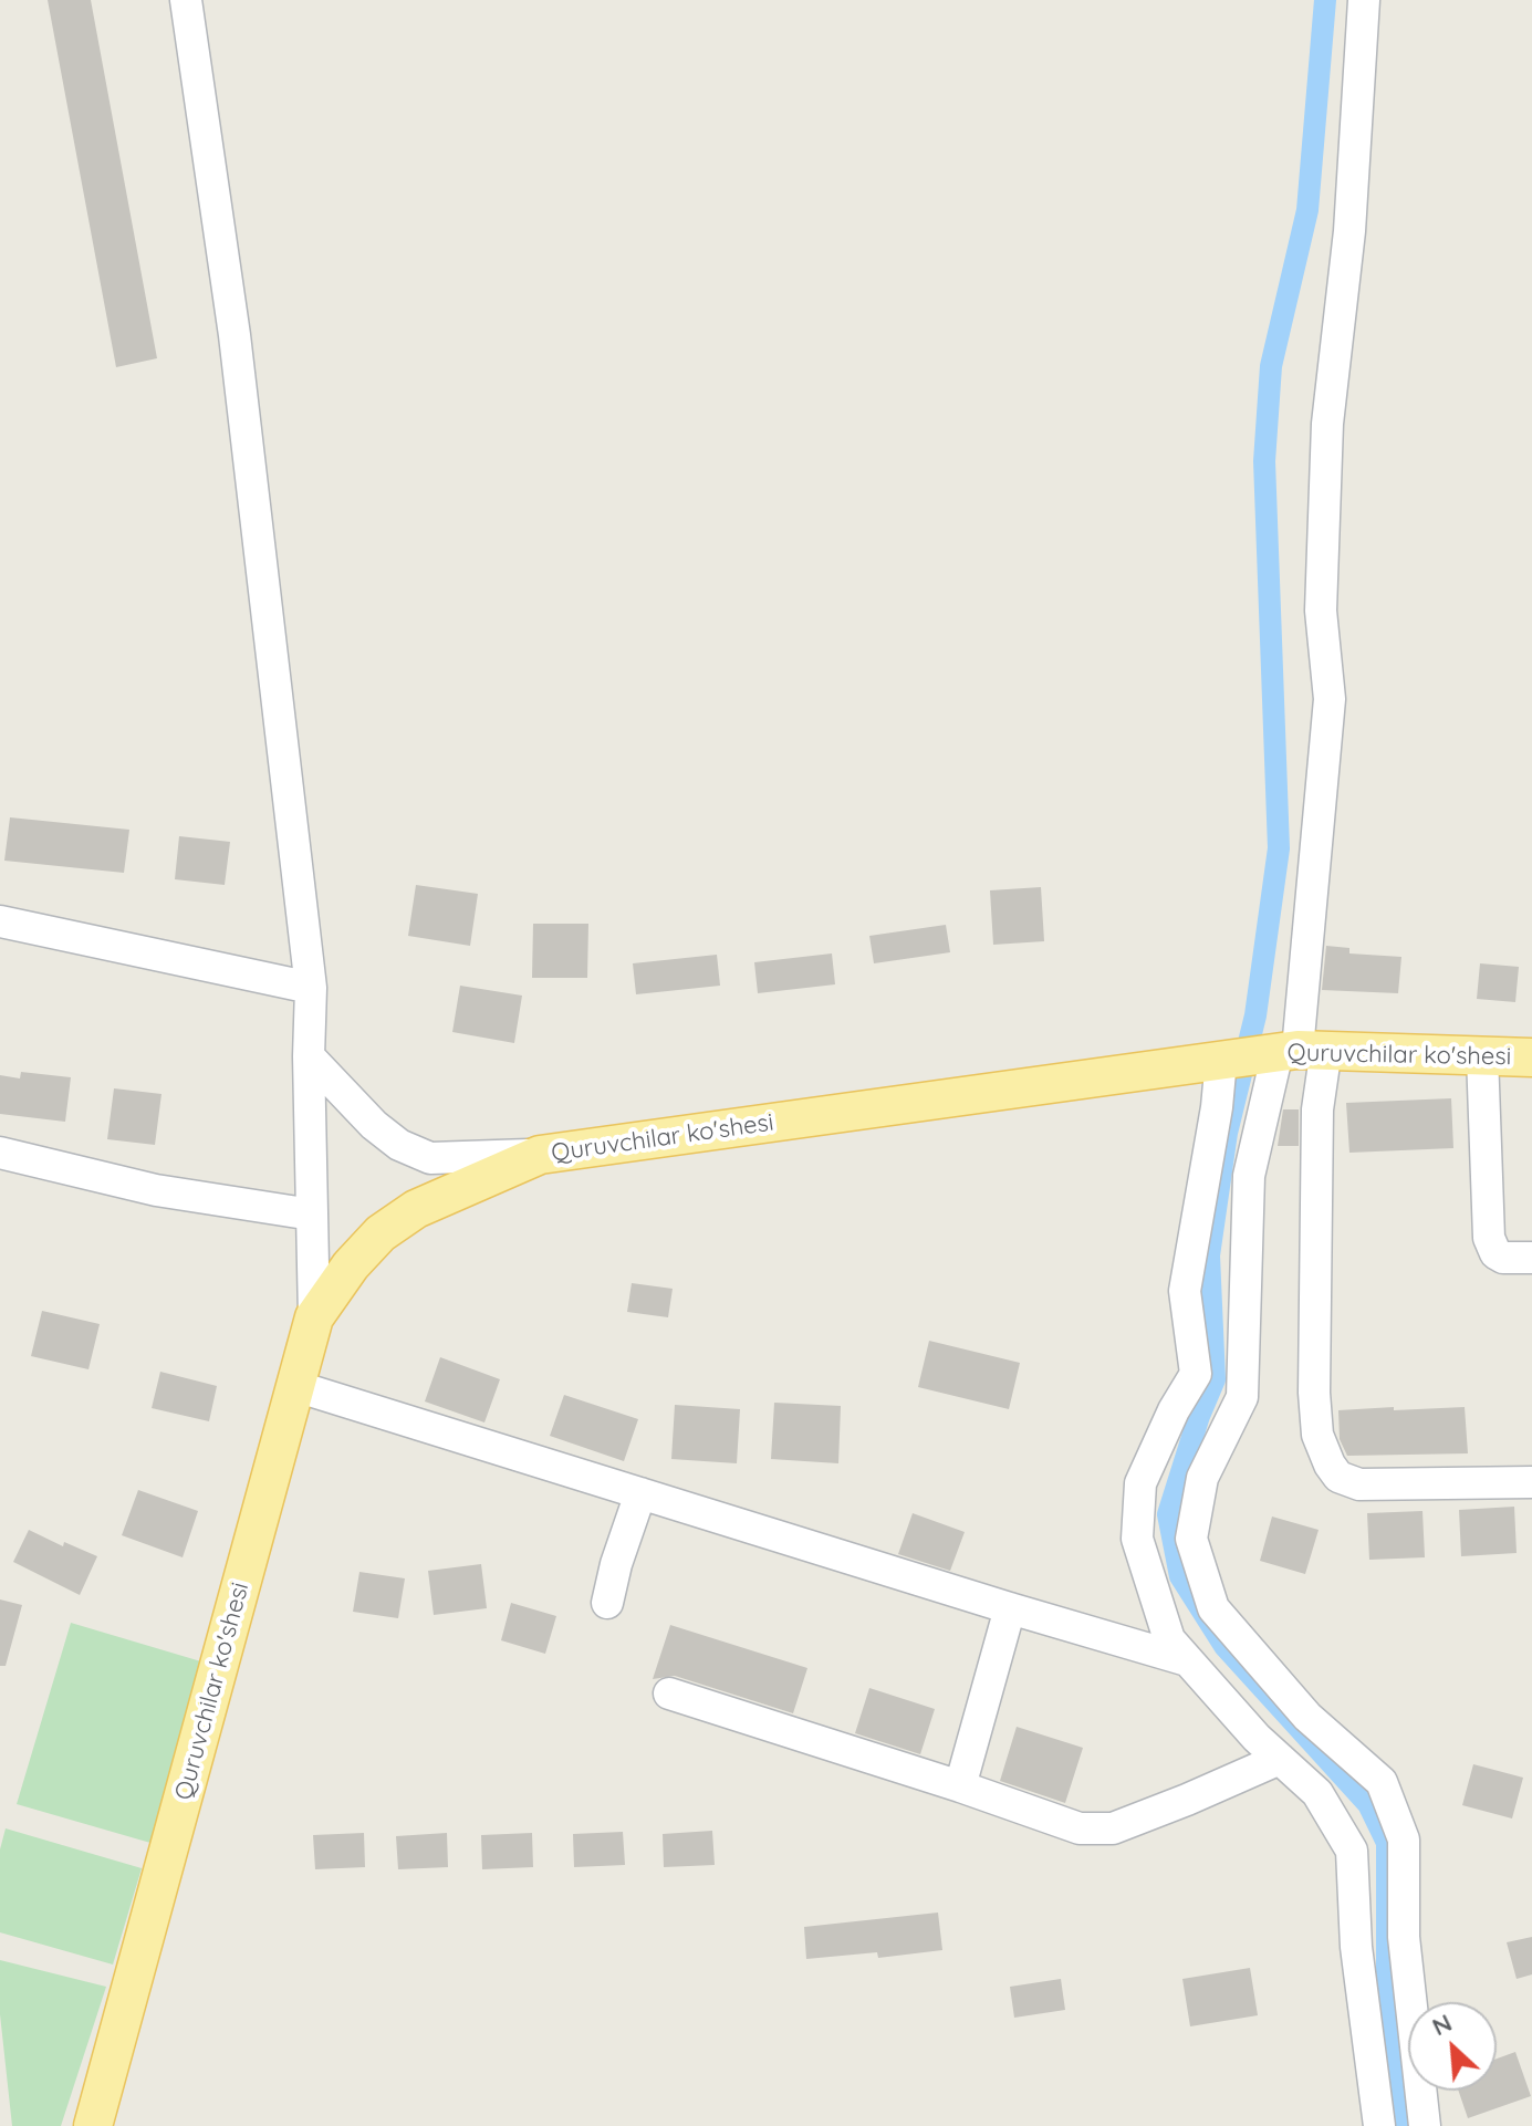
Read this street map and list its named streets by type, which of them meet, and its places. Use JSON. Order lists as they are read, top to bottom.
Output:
{
  "streets": {
    "main road": ["Quruvchilar ko'shesi"]
  },
  "north": "top left"
}
